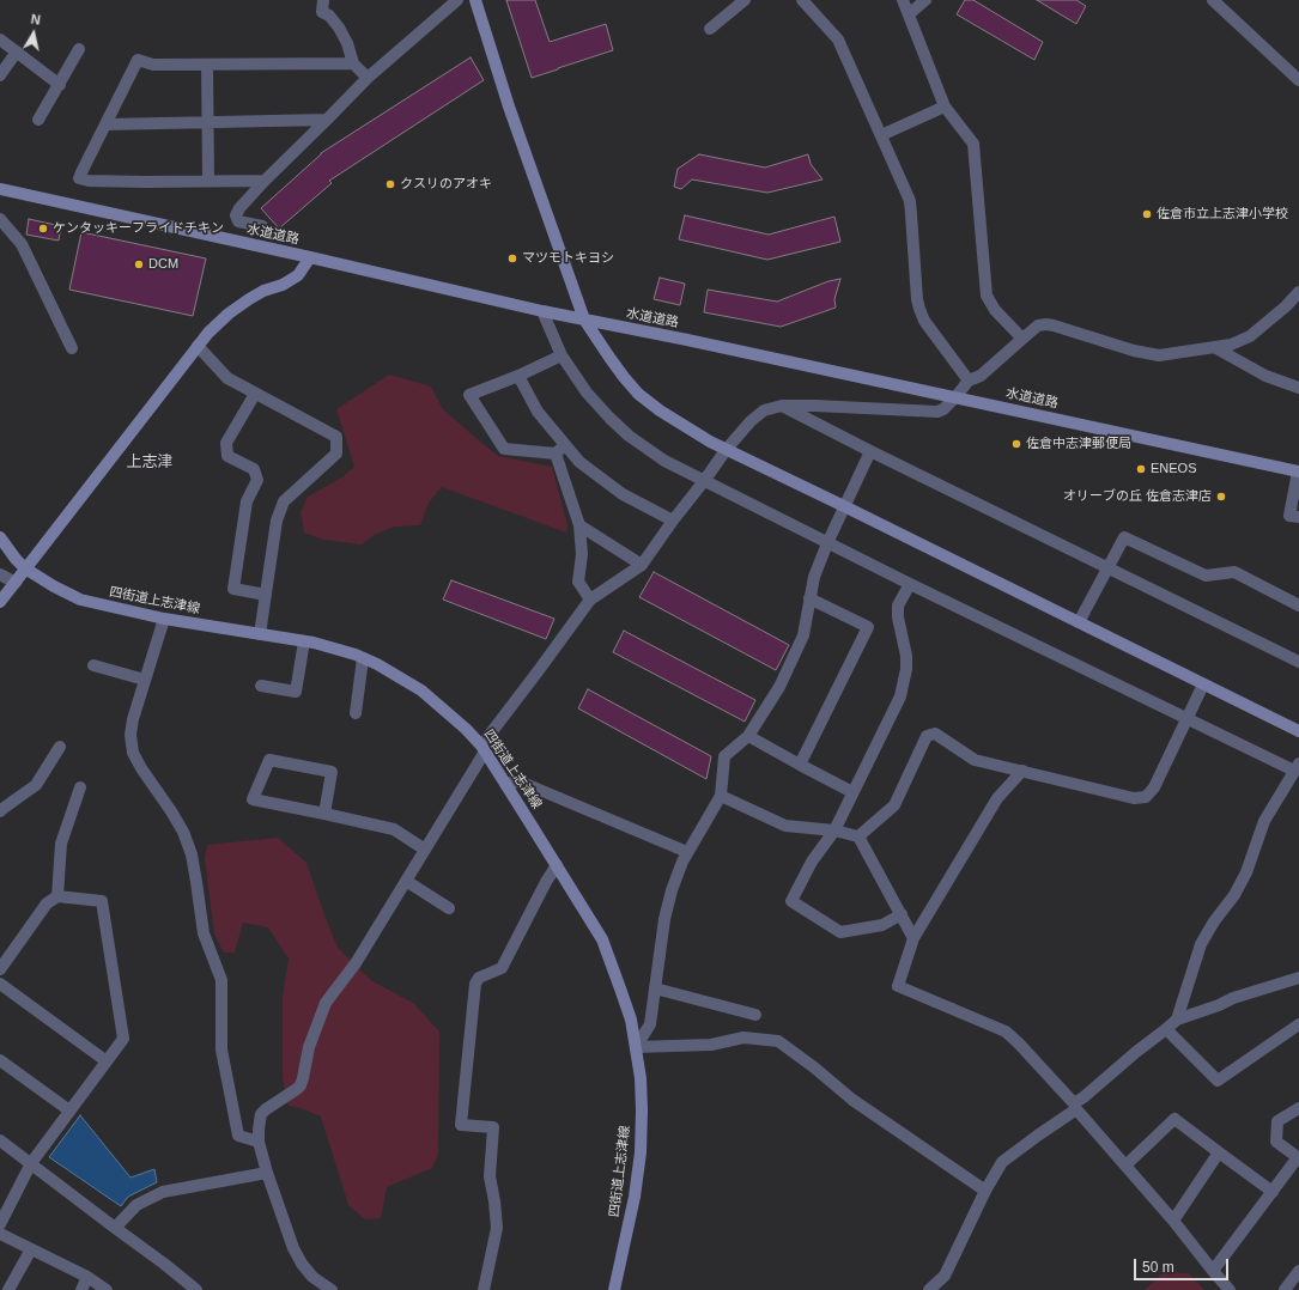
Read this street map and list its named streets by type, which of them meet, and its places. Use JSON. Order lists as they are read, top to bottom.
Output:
{
  "streets": {
    "street": ["水道道路", "四街道上志津線"]
  },
  "districts": ["上志津"],
  "places": [
    "クスリのアオキ",
    "佐倉市立上志津小学校",
    "ケンタッキーフライドチキン",
    "マツモトキヨシ",
    "DCM",
    "佐倉中志津郵便局",
    "ENEOS",
    "オリーブの丘 佐倉志津店"
  ],
  "scale_bar": "50 m",
  "north": "top"
}
